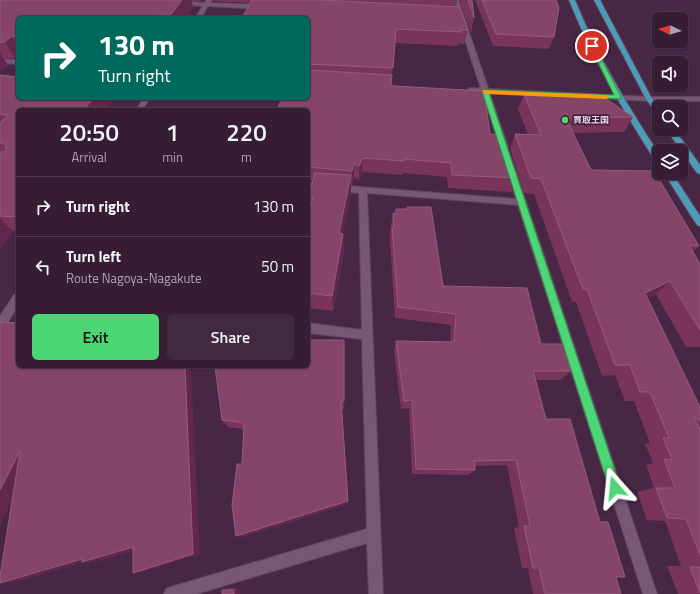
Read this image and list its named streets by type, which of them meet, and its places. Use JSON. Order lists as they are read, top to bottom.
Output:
{
  "places": ["買取王国"],
  "north": "left",
  "page": {
    "turn": ["130 m", "Turn right"],
    "eta": [
      "20:50",
      "Arrival",
      "1",
      "min",
      "220",
      "m"
    ],
    "list": [
      {
        "name": "Turn right",
        "value": "130 m"
      },
      {
        "name": "Turn left",
        "note": "Route Nagoya-Nagakute",
        "value": "50 m"
      }
    ],
    "buttons": ["Exit", "Share"]
  }
}
